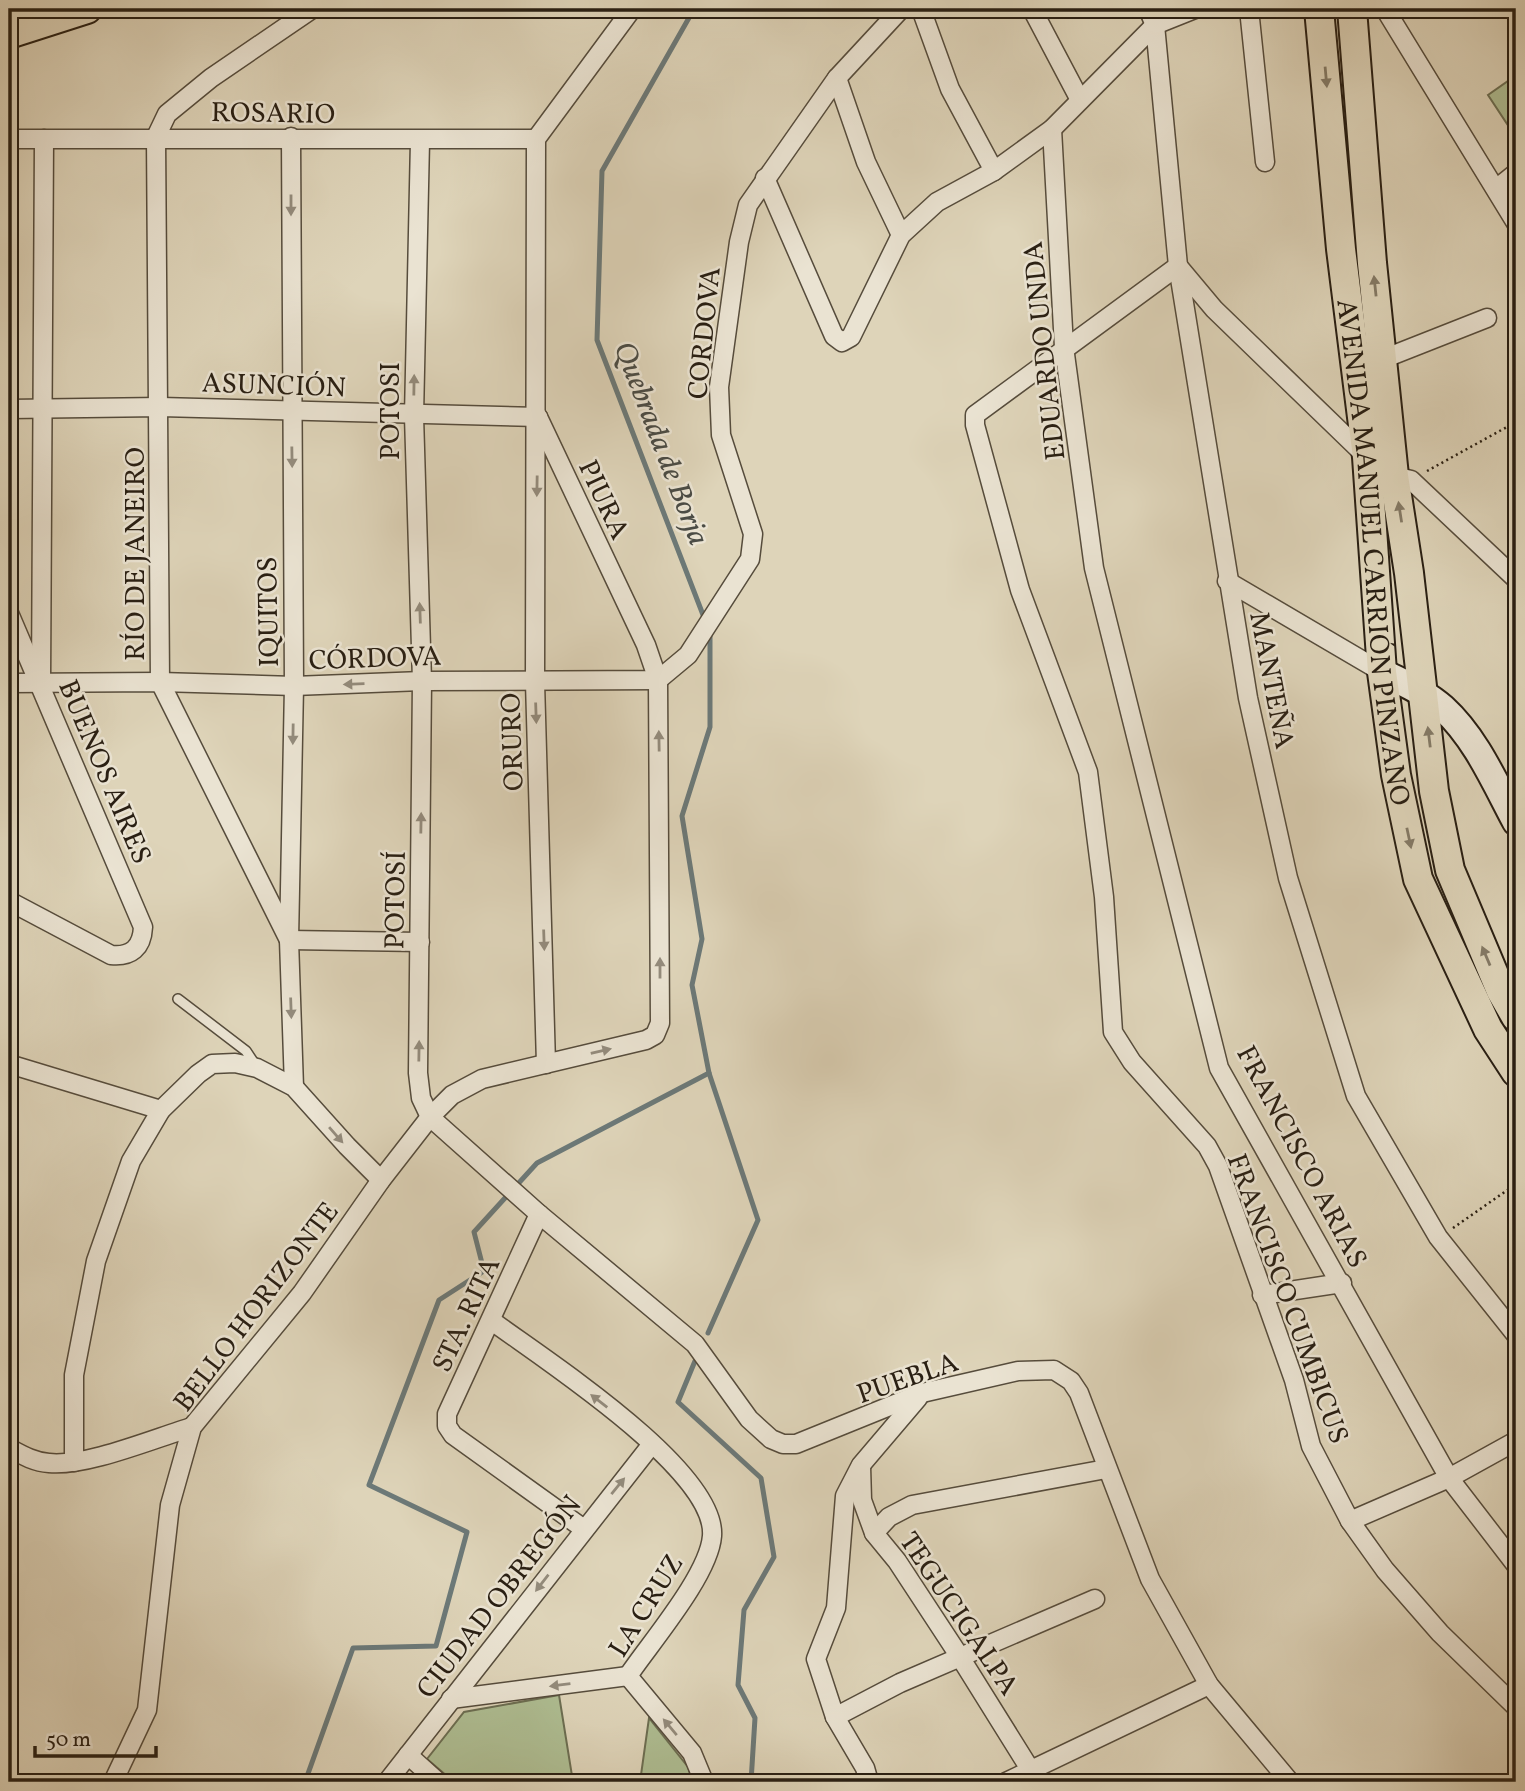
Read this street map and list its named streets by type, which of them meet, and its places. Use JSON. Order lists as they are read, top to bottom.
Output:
{
  "streets": {
    "main road": ["AVENIDA MANUEL CARRIÓN PINZANO"],
    "street": [
      "ROSARIO",
      "CORDOVA",
      "EDUARDO UNDA",
      "ASUNCIÓN",
      "POTOSI",
      "PIURA",
      "RÍO DE JANEIRO",
      "IQUITOS",
      "CÓRDOVA",
      "MANTEÑA",
      "ORURO",
      "BUENOS AIRES",
      "POTOSÍ",
      "FRANCISCO ARIAS",
      "FRANCISCO CUMBICUS",
      "BELLO HORIZONTE",
      "STA. RITA",
      "PUEBLA",
      "CIUDAD OBREGÓN",
      "LA CRUZ",
      "TEGUCIGALPA"
    ]
  },
  "crossings": [
    ["ROSARIO", "POTOSI"],
    ["ROSARIO", "PIURA"],
    ["ROSARIO", "RÍO DE JANEIRO"],
    ["ROSARIO", "IQUITOS"],
    ["CORDOVA", "PIURA"],
    ["CORDOVA", "CÓRDOVA"],
    ["EDUARDO UNDA", "FRANCISCO ARIAS"],
    ["EDUARDO UNDA", "FRANCISCO CUMBICUS"],
    ["ASUNCIÓN", "POTOSI"],
    ["ASUNCIÓN", "PIURA"],
    ["ASUNCIÓN", "RÍO DE JANEIRO"],
    ["ASUNCIÓN", "IQUITOS"],
    ["ASUNCIÓN", "ORURO"],
    ["POTOSI", "CÓRDOVA"],
    ["POTOSI", "POTOSÍ"],
    ["PIURA", "CÓRDOVA"],
    ["PIURA", "ORURO"],
    ["PIURA", "BELLO HORIZONTE"],
    ["RÍO DE JANEIRO", "IQUITOS"],
    ["RÍO DE JANEIRO", "CÓRDOVA"],
    ["IQUITOS", "CÓRDOVA"],
    ["CÓRDOVA", "ORURO"],
    ["CÓRDOVA", "BUENOS AIRES"],
    ["CÓRDOVA", "POTOSÍ"],
    ["ORURO", "BELLO HORIZONTE"],
    ["POTOSÍ", "BELLO HORIZONTE"],
    ["POTOSÍ", "PUEBLA"],
    ["BELLO HORIZONTE", "PUEBLA"],
    ["STA. RITA", "PUEBLA"],
    ["STA. RITA", "CIUDAD OBREGÓN"],
    ["STA. RITA", "LA CRUZ"],
    ["CIUDAD OBREGÓN", "LA CRUZ"]
  ],
  "one_way": [
    "POTOSI",
    "PIURA",
    "IQUITOS",
    "ORURO",
    "POTOSÍ",
    "LA CRUZ"
  ],
  "water": ["Quebrada de Borja"],
  "scale_bar": "50 m"
}
